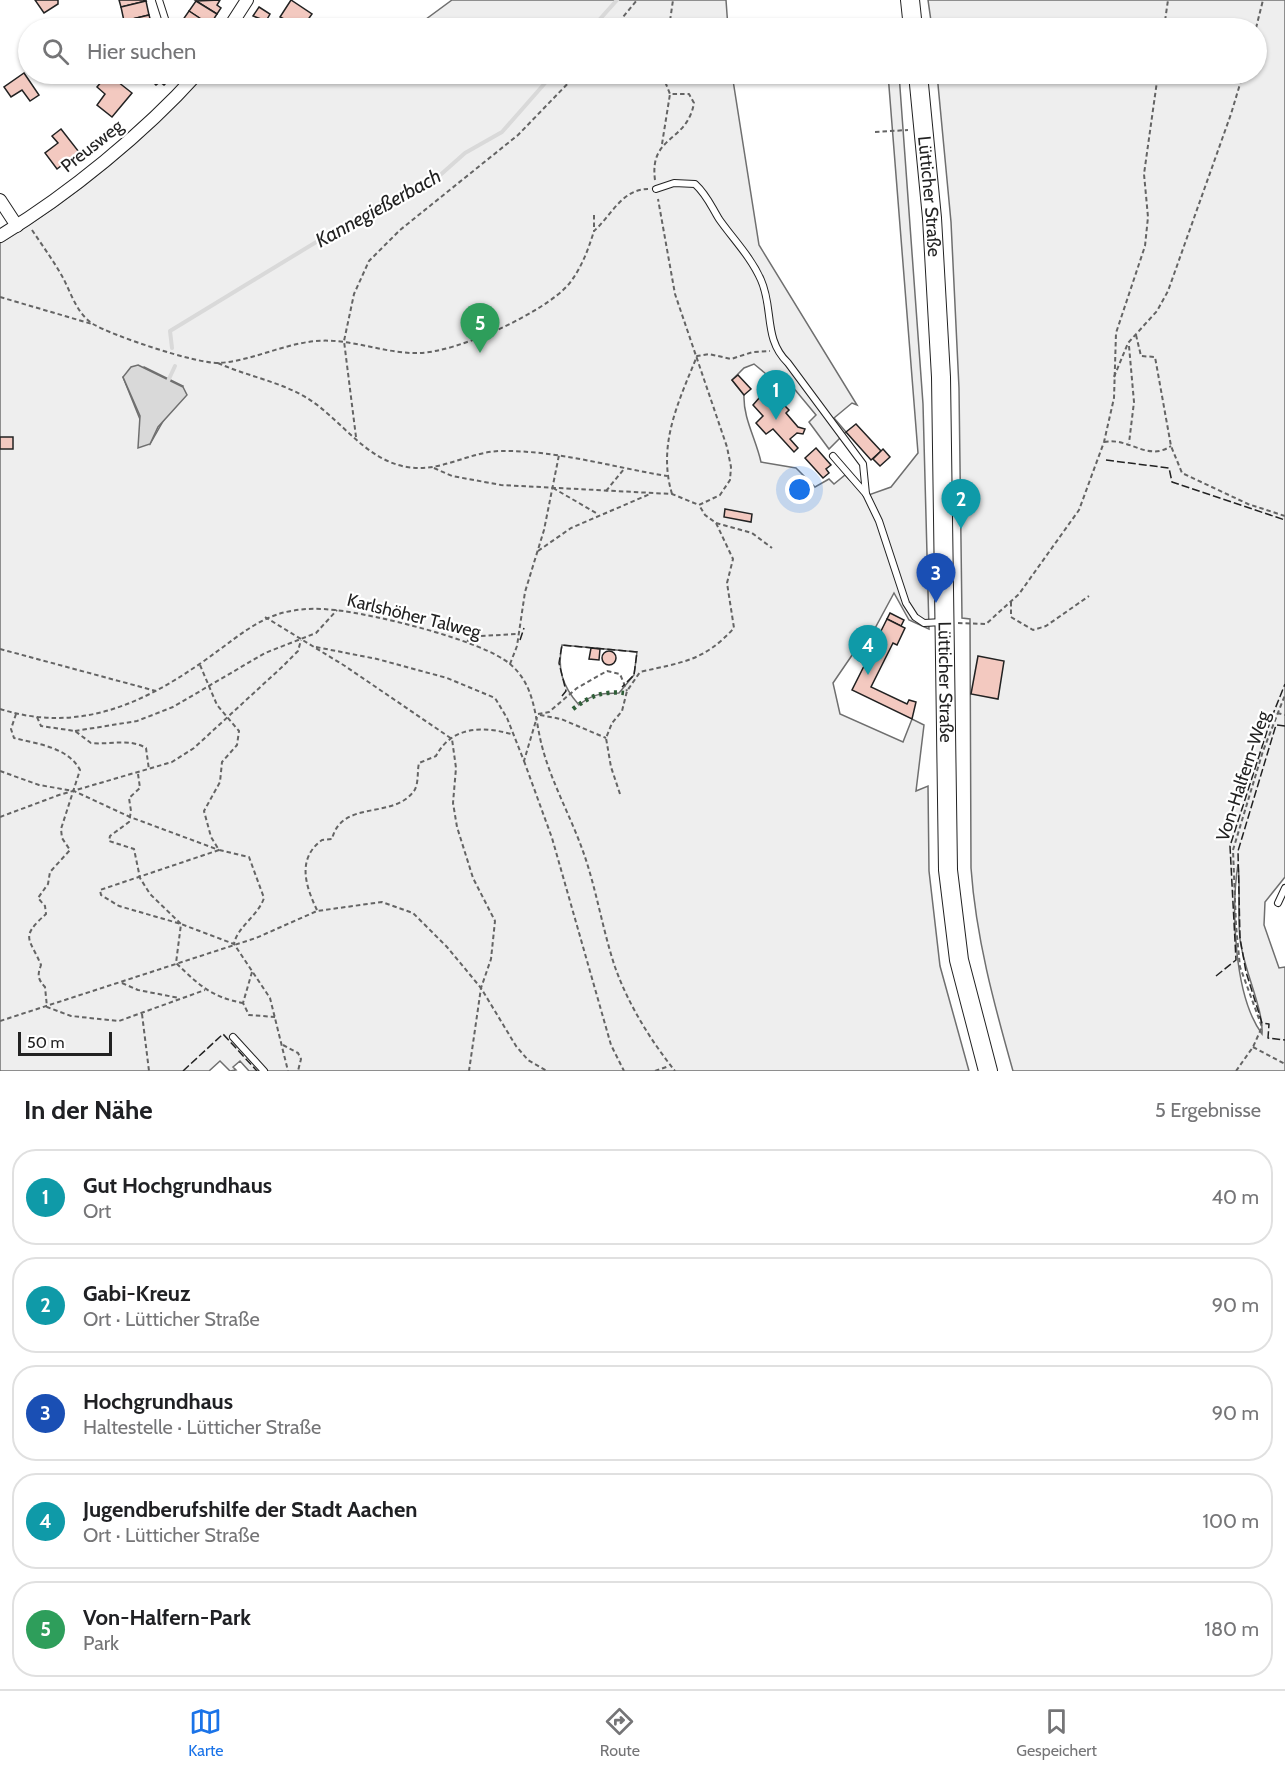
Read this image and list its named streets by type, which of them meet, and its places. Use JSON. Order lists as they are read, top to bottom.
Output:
{
  "streets": {
    "main road": ["Lütticher Straße"],
    "street": ["Preusweg"],
    "path": ["Karlshöher Talweg", "Von-Halfern-Weg"]
  },
  "water": ["Kannegießerbach"],
  "scale_bar": "50 m",
  "page": {
    "search": "Hier suchen",
    "pins": [
      "5",
      "1",
      "2",
      "3",
      "4"
    ],
    "scale": "50 m",
    "heading": ["In der Nähe", "5 Ergebnisse"],
    "list": [
      {
        "mark": "1",
        "name": "Gut Hochgrundhaus",
        "note": "Ort",
        "value": "40 m"
      },
      {
        "mark": "2",
        "name": "Gabi-Kreuz",
        "note": "Ort · Lütticher Straße",
        "value": "90 m"
      },
      {
        "mark": "3",
        "name": "Hochgrundhaus",
        "note": "Haltestelle · Lütticher Straße",
        "value": "90 m"
      },
      {
        "mark": "4",
        "name": "Jugendberufshilfe der Stadt Aachen",
        "note": "Ort · Lütticher Straße",
        "value": "100 m"
      },
      {
        "mark": "5",
        "name": "Von-Halfern-Park",
        "note": "Park",
        "value": "180 m"
      }
    ],
    "nav": ["Karte", "Route", "Gespeichert"]
  }
}
